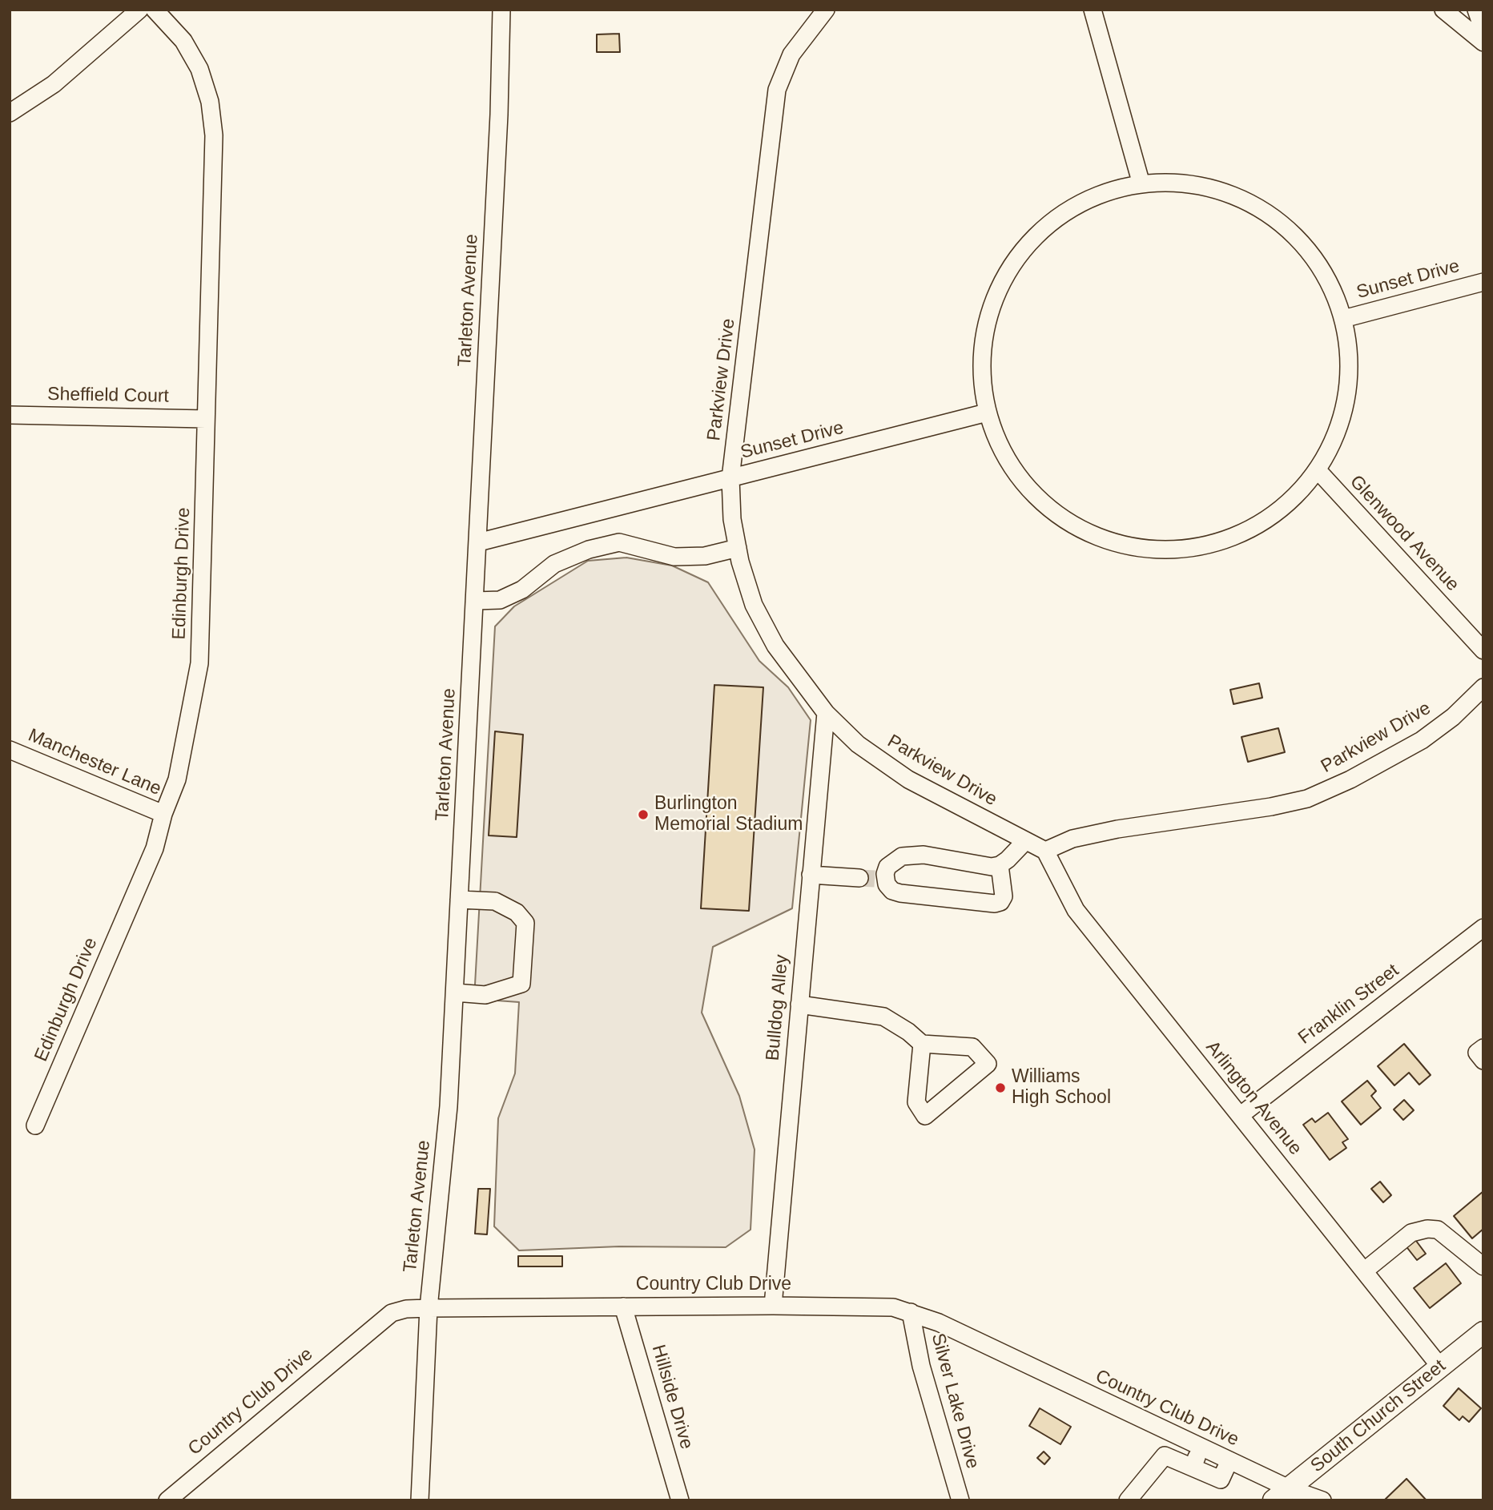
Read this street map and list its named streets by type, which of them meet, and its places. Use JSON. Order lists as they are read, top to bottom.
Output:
{
  "streets": {
    "main road": ["South Church Street"],
    "street": [
      "Sunset Drive",
      "Tarleton Avenue",
      "Parkview Drive",
      "Sheffield Court",
      "Glenwood Avenue",
      "Edinburgh Drive",
      "Manchester Lane",
      "Franklin Street",
      "Bulldog Alley",
      "Arlington Avenue",
      "Country Club Drive",
      "Hillside Drive",
      "Silver Lake Drive"
    ]
  },
  "crossings": [
    ["Sunset Drive", "Tarleton Avenue"],
    ["Sunset Drive", "Parkview Drive"],
    ["Tarleton Avenue", "Country Club Drive"],
    ["Parkview Drive", "Bulldog Alley"],
    ["Parkview Drive", "Arlington Avenue"],
    ["Sheffield Court", "Edinburgh Drive"],
    ["Edinburgh Drive", "Manchester Lane"],
    ["Franklin Street", "Arlington Avenue"],
    ["Bulldog Alley", "Country Club Drive"],
    ["Arlington Avenue", "South Church Street"],
    ["Country Club Drive", "Hillside Drive"],
    ["Country Club Drive", "Silver Lake Drive"],
    ["Country Club Drive", "South Church Street"]
  ],
  "places": ["Burlington Memorial Stadium", "Williams High School"]
}
